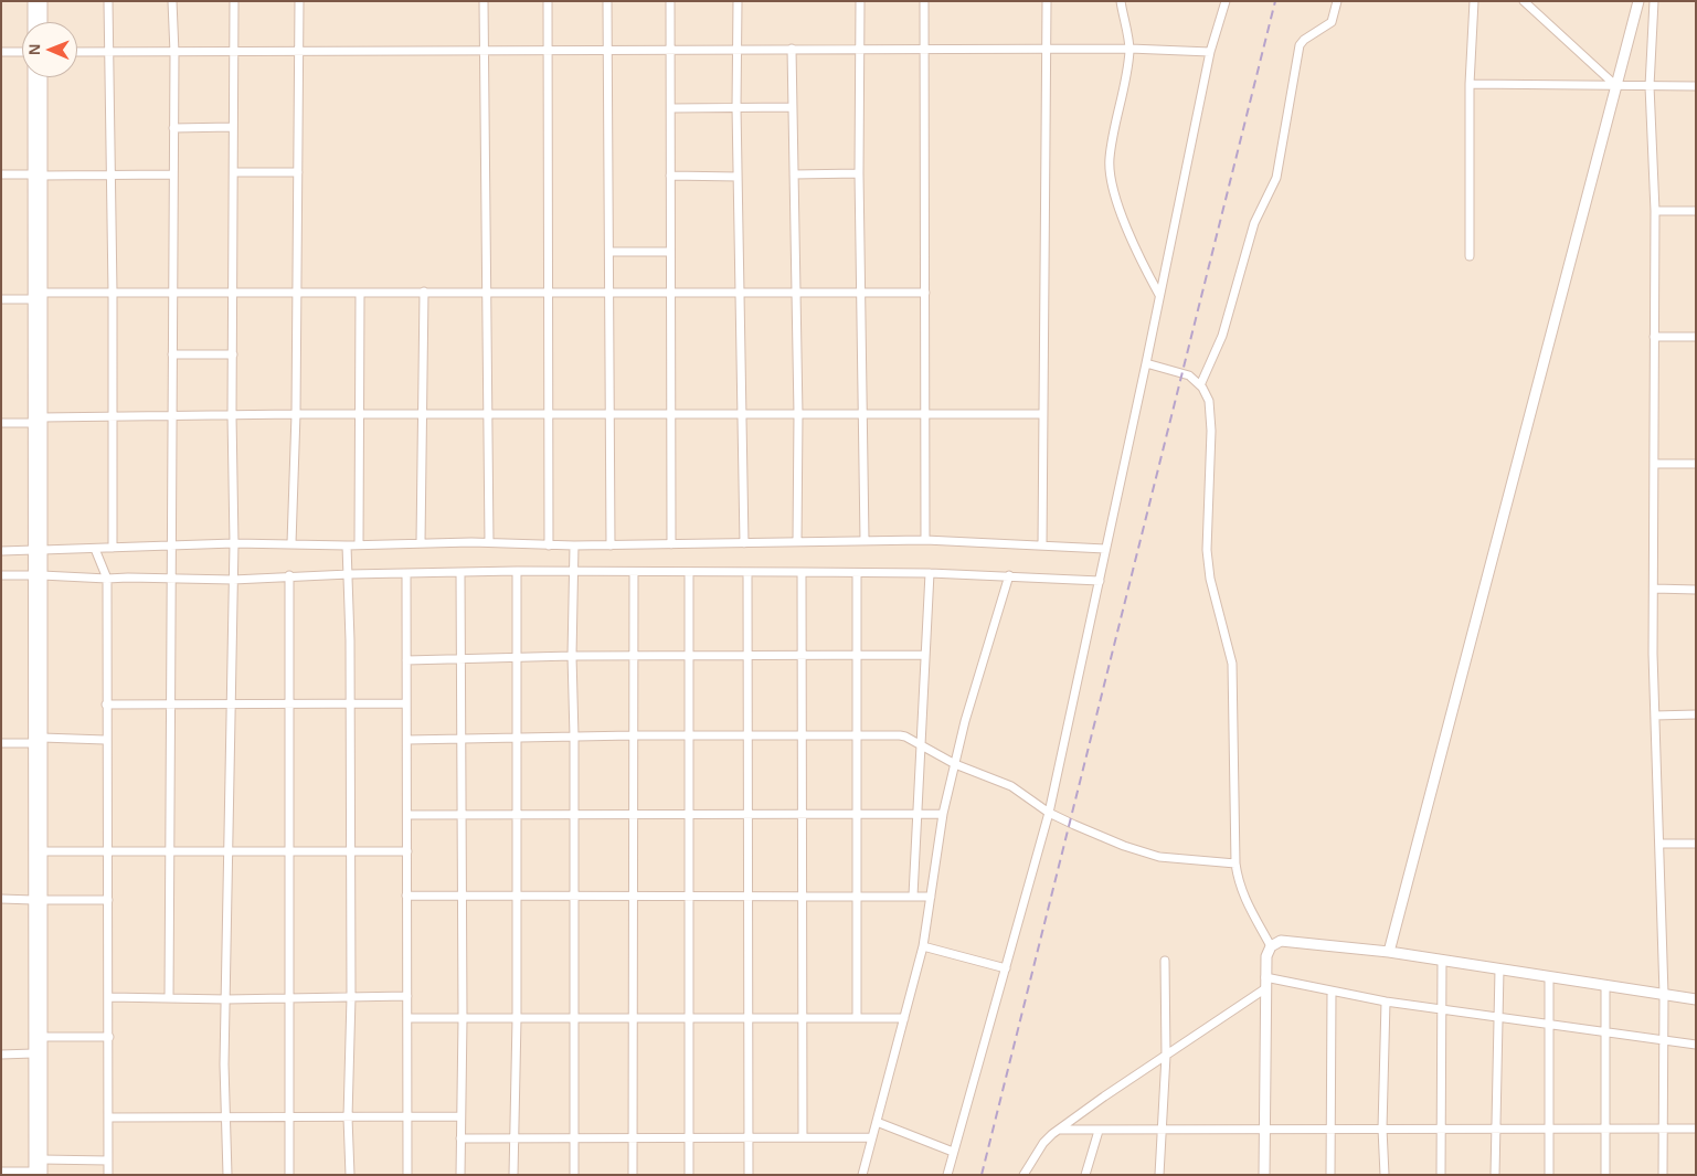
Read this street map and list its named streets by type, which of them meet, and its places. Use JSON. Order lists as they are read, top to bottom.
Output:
{
  "north": "left"
}
